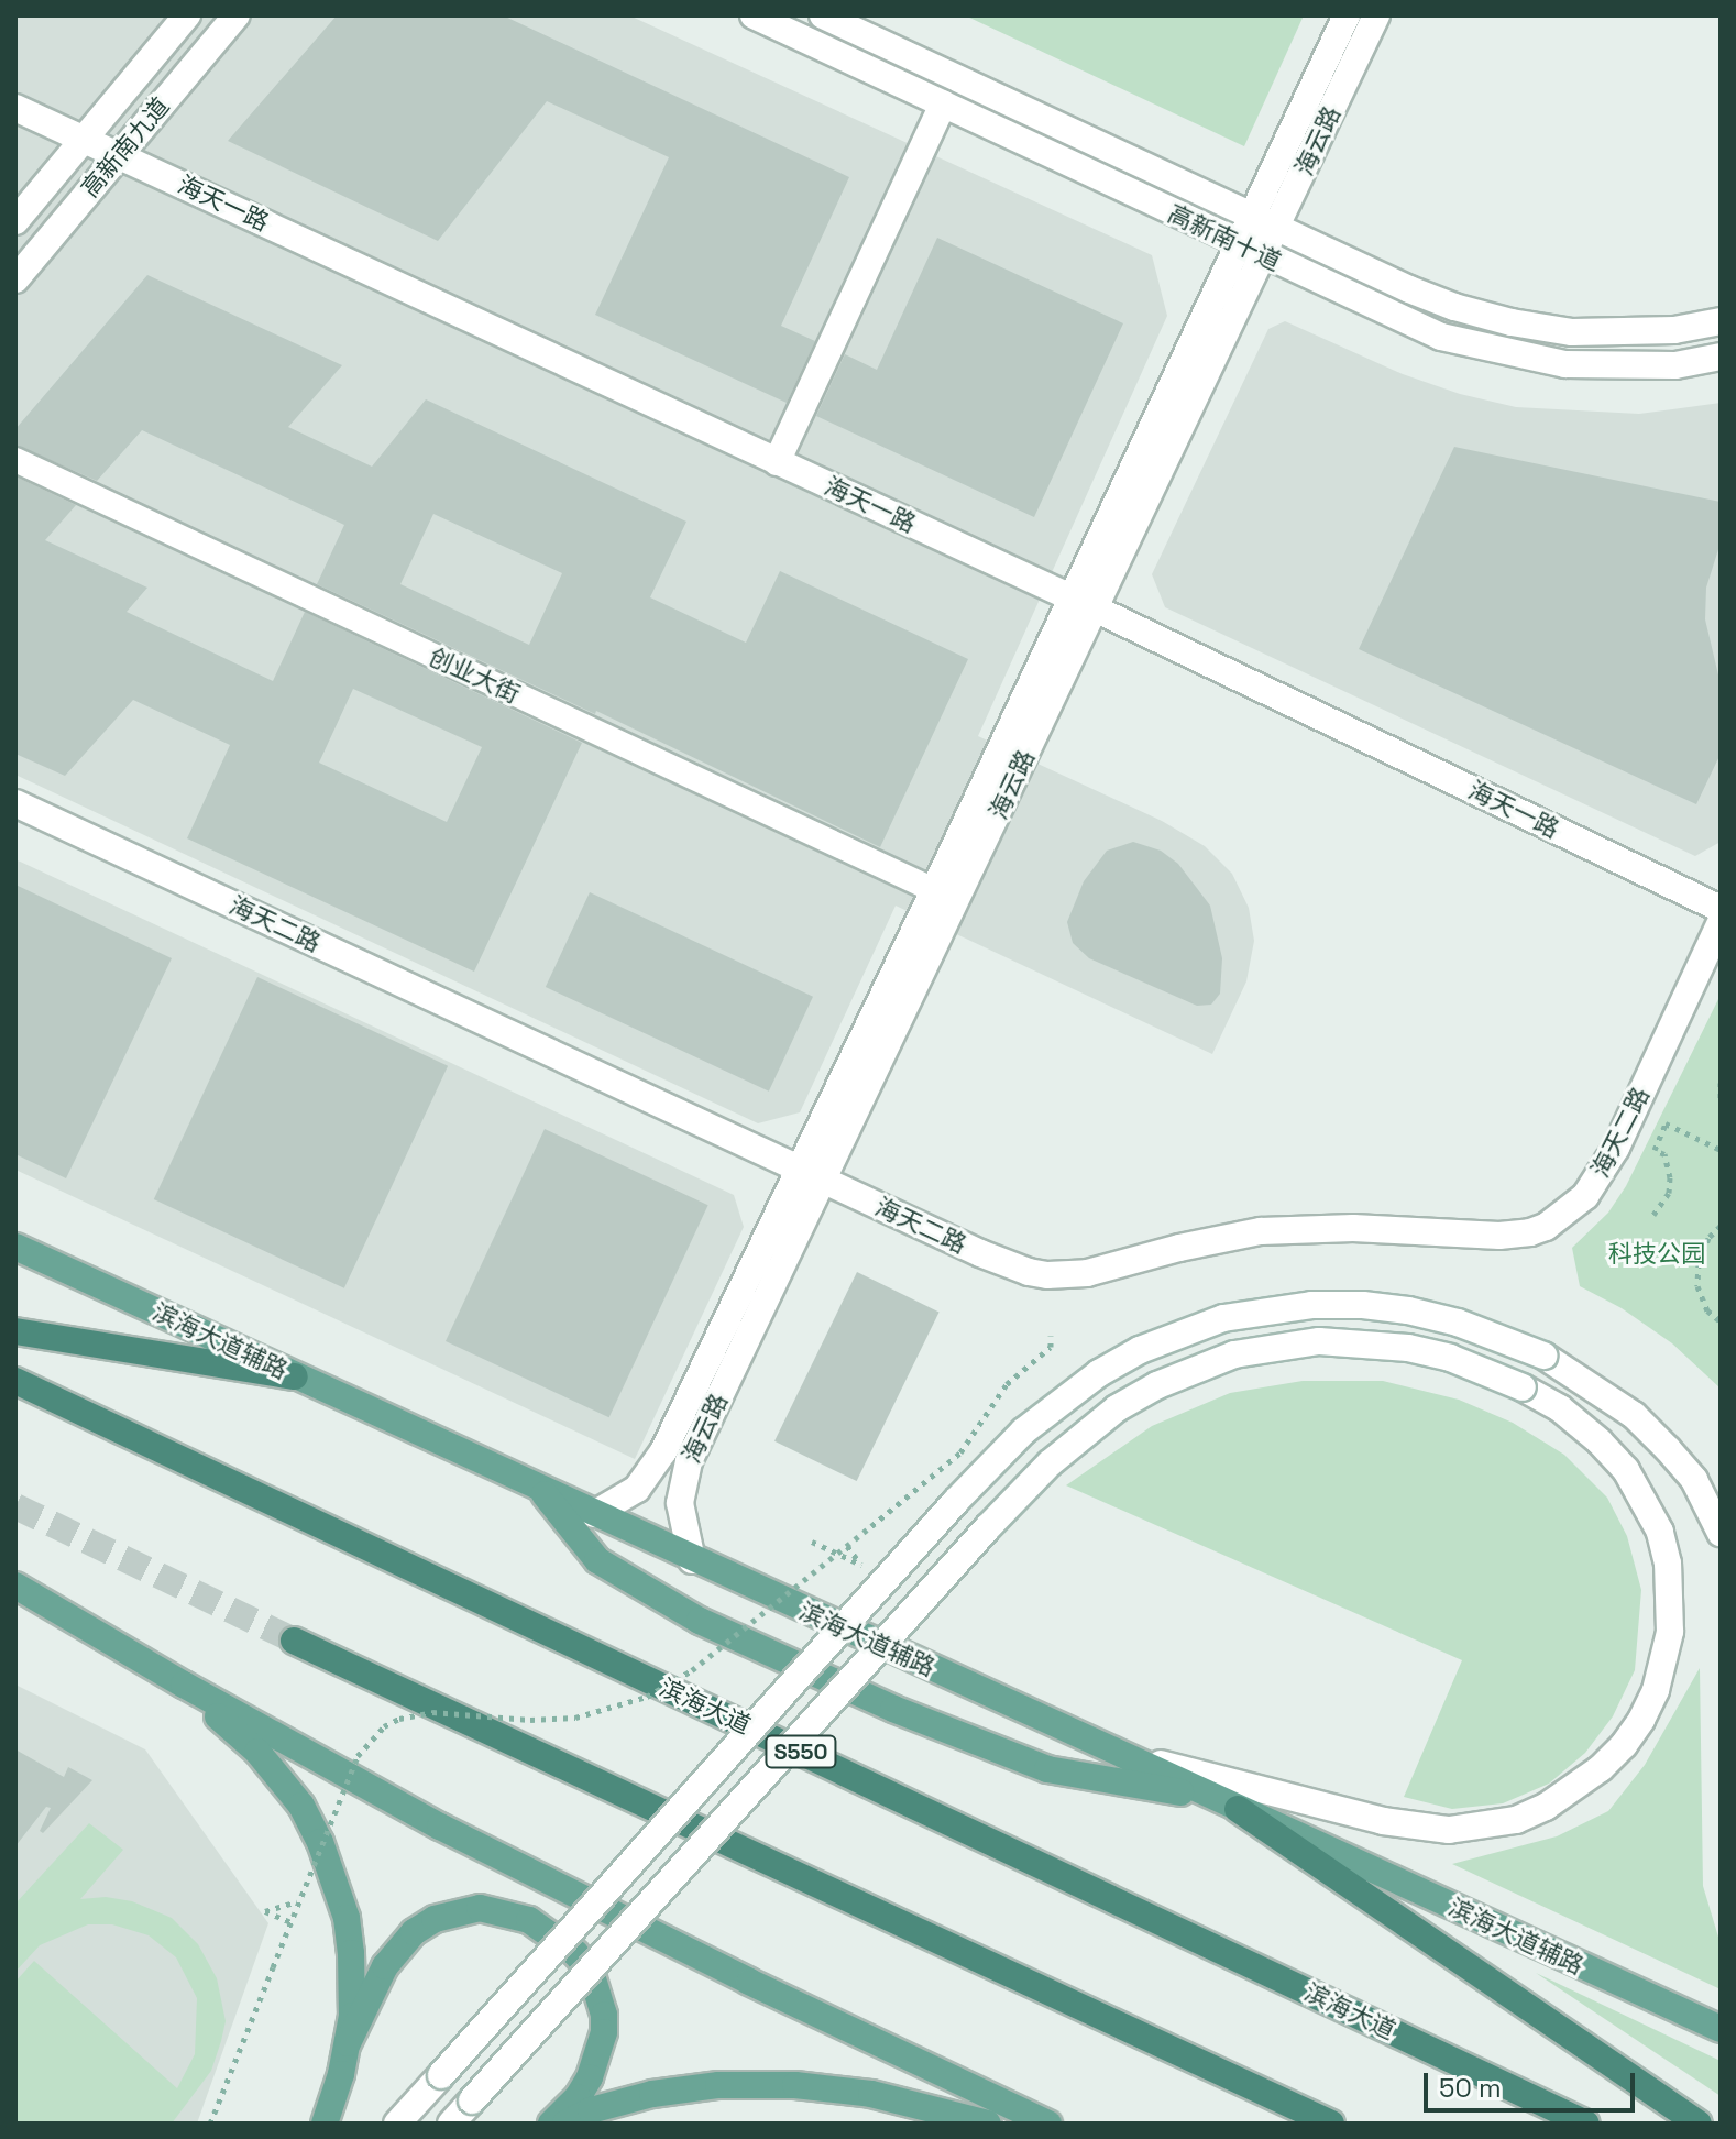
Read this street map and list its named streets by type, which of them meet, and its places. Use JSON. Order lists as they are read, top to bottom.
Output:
{
  "streets": {
    "highway": ["滨海大道", "S550"],
    "main road": ["滨海大道辅路"],
    "street": [
      "海云路",
      "高新南九道",
      "海天一路",
      "高新南十道",
      "创业大街",
      "海天二路"
    ]
  },
  "crossings": [
    ["海云路", "海天一路"],
    ["海云路", "高新南十道"],
    ["海云路", "创业大街"],
    ["海云路", "海天二路"],
    ["海云路", "滨海大道辅路"],
    ["高新南九道", "海天一路"]
  ],
  "parks": ["科技公园"],
  "scale_bar": "50 m"
}
